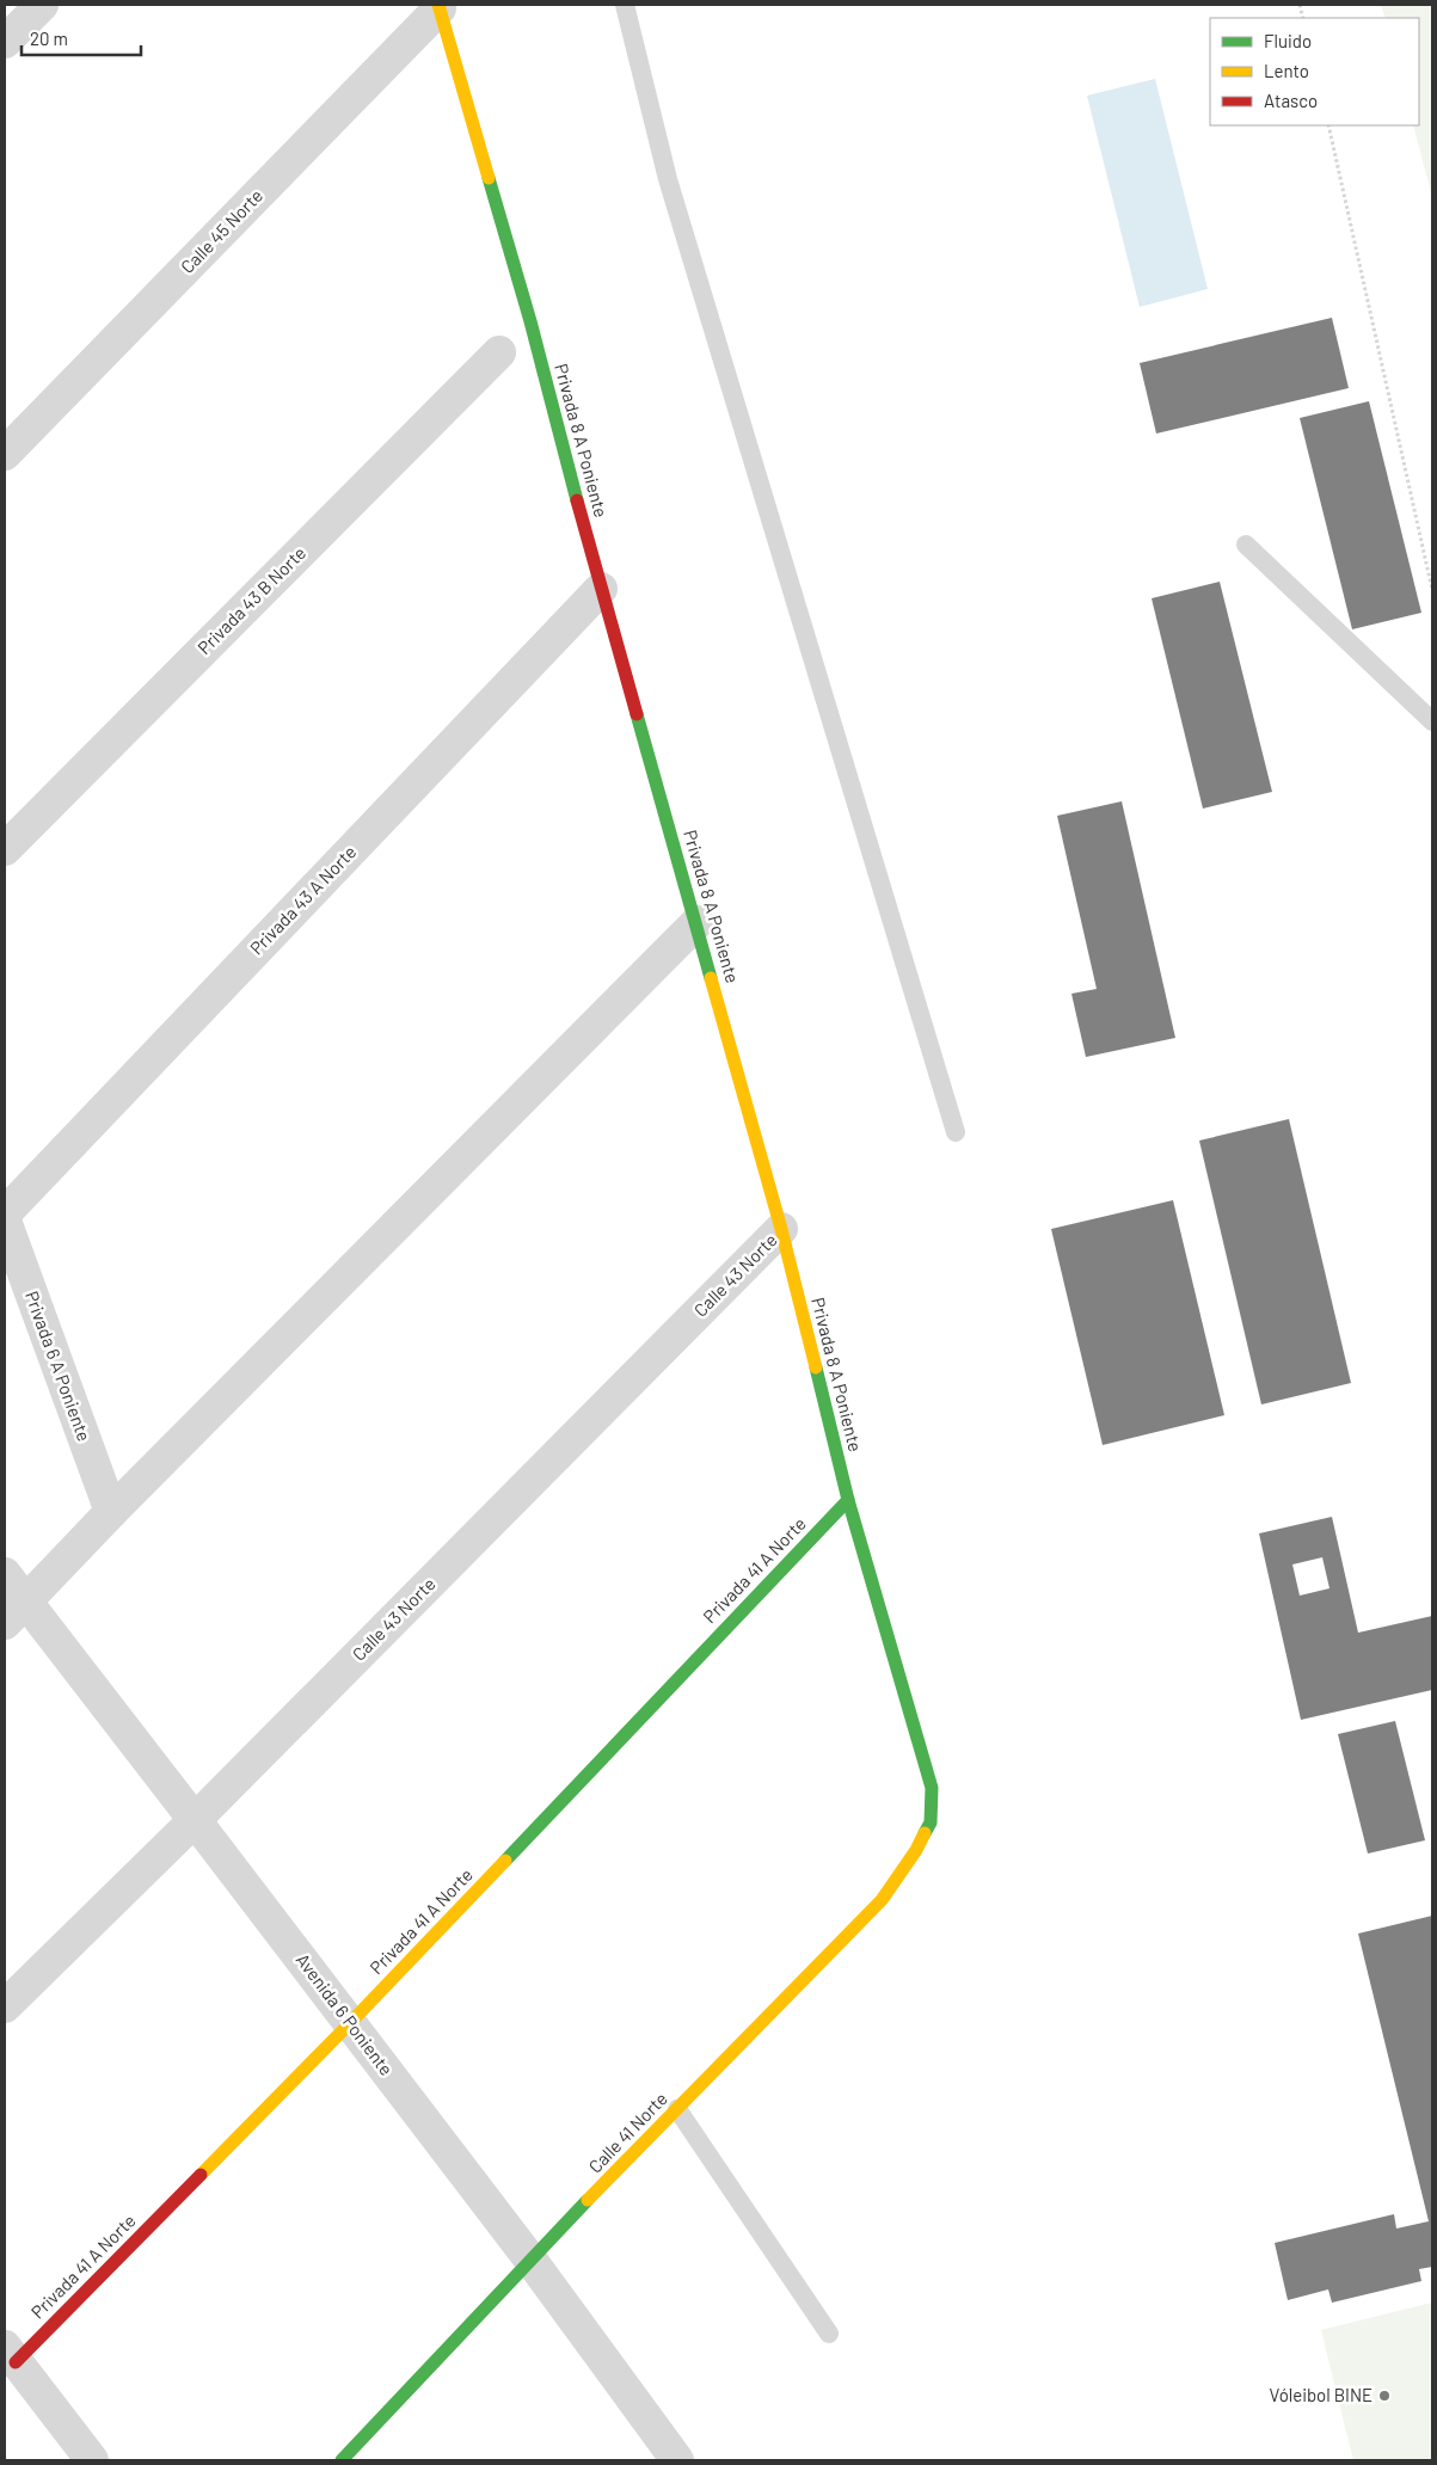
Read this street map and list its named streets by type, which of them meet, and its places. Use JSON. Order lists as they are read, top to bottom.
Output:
{
  "streets": {
    "street": [
      "Calle 45 Norte",
      "Privada 8 A Poniente",
      "Privada 43 B Norte",
      "Privada 43 A Norte",
      "Calle 43 Norte",
      "Privada 6 A Poniente",
      "Privada 41 A Norte",
      "Avenida 6 Poniente",
      "Calle 41 Norte"
    ]
  },
  "crossings": [
    ["Calle 45 Norte", "Privada 8 A Poniente"],
    ["Privada 8 A Poniente", "Privada 43 A Norte"],
    ["Privada 8 A Poniente", "Calle 43 Norte"],
    ["Privada 8 A Poniente", "Privada 41 A Norte"],
    ["Privada 8 A Poniente", "Calle 41 Norte"],
    ["Calle 43 Norte", "Avenida 6 Poniente"],
    ["Privada 41 A Norte", "Avenida 6 Poniente"],
    ["Avenida 6 Poniente", "Calle 41 Norte"]
  ],
  "places": ["Vóleibol BINE"],
  "legend": ["Fluido", "Lento", "Atasco"],
  "scale_bar": "20 m"
}
